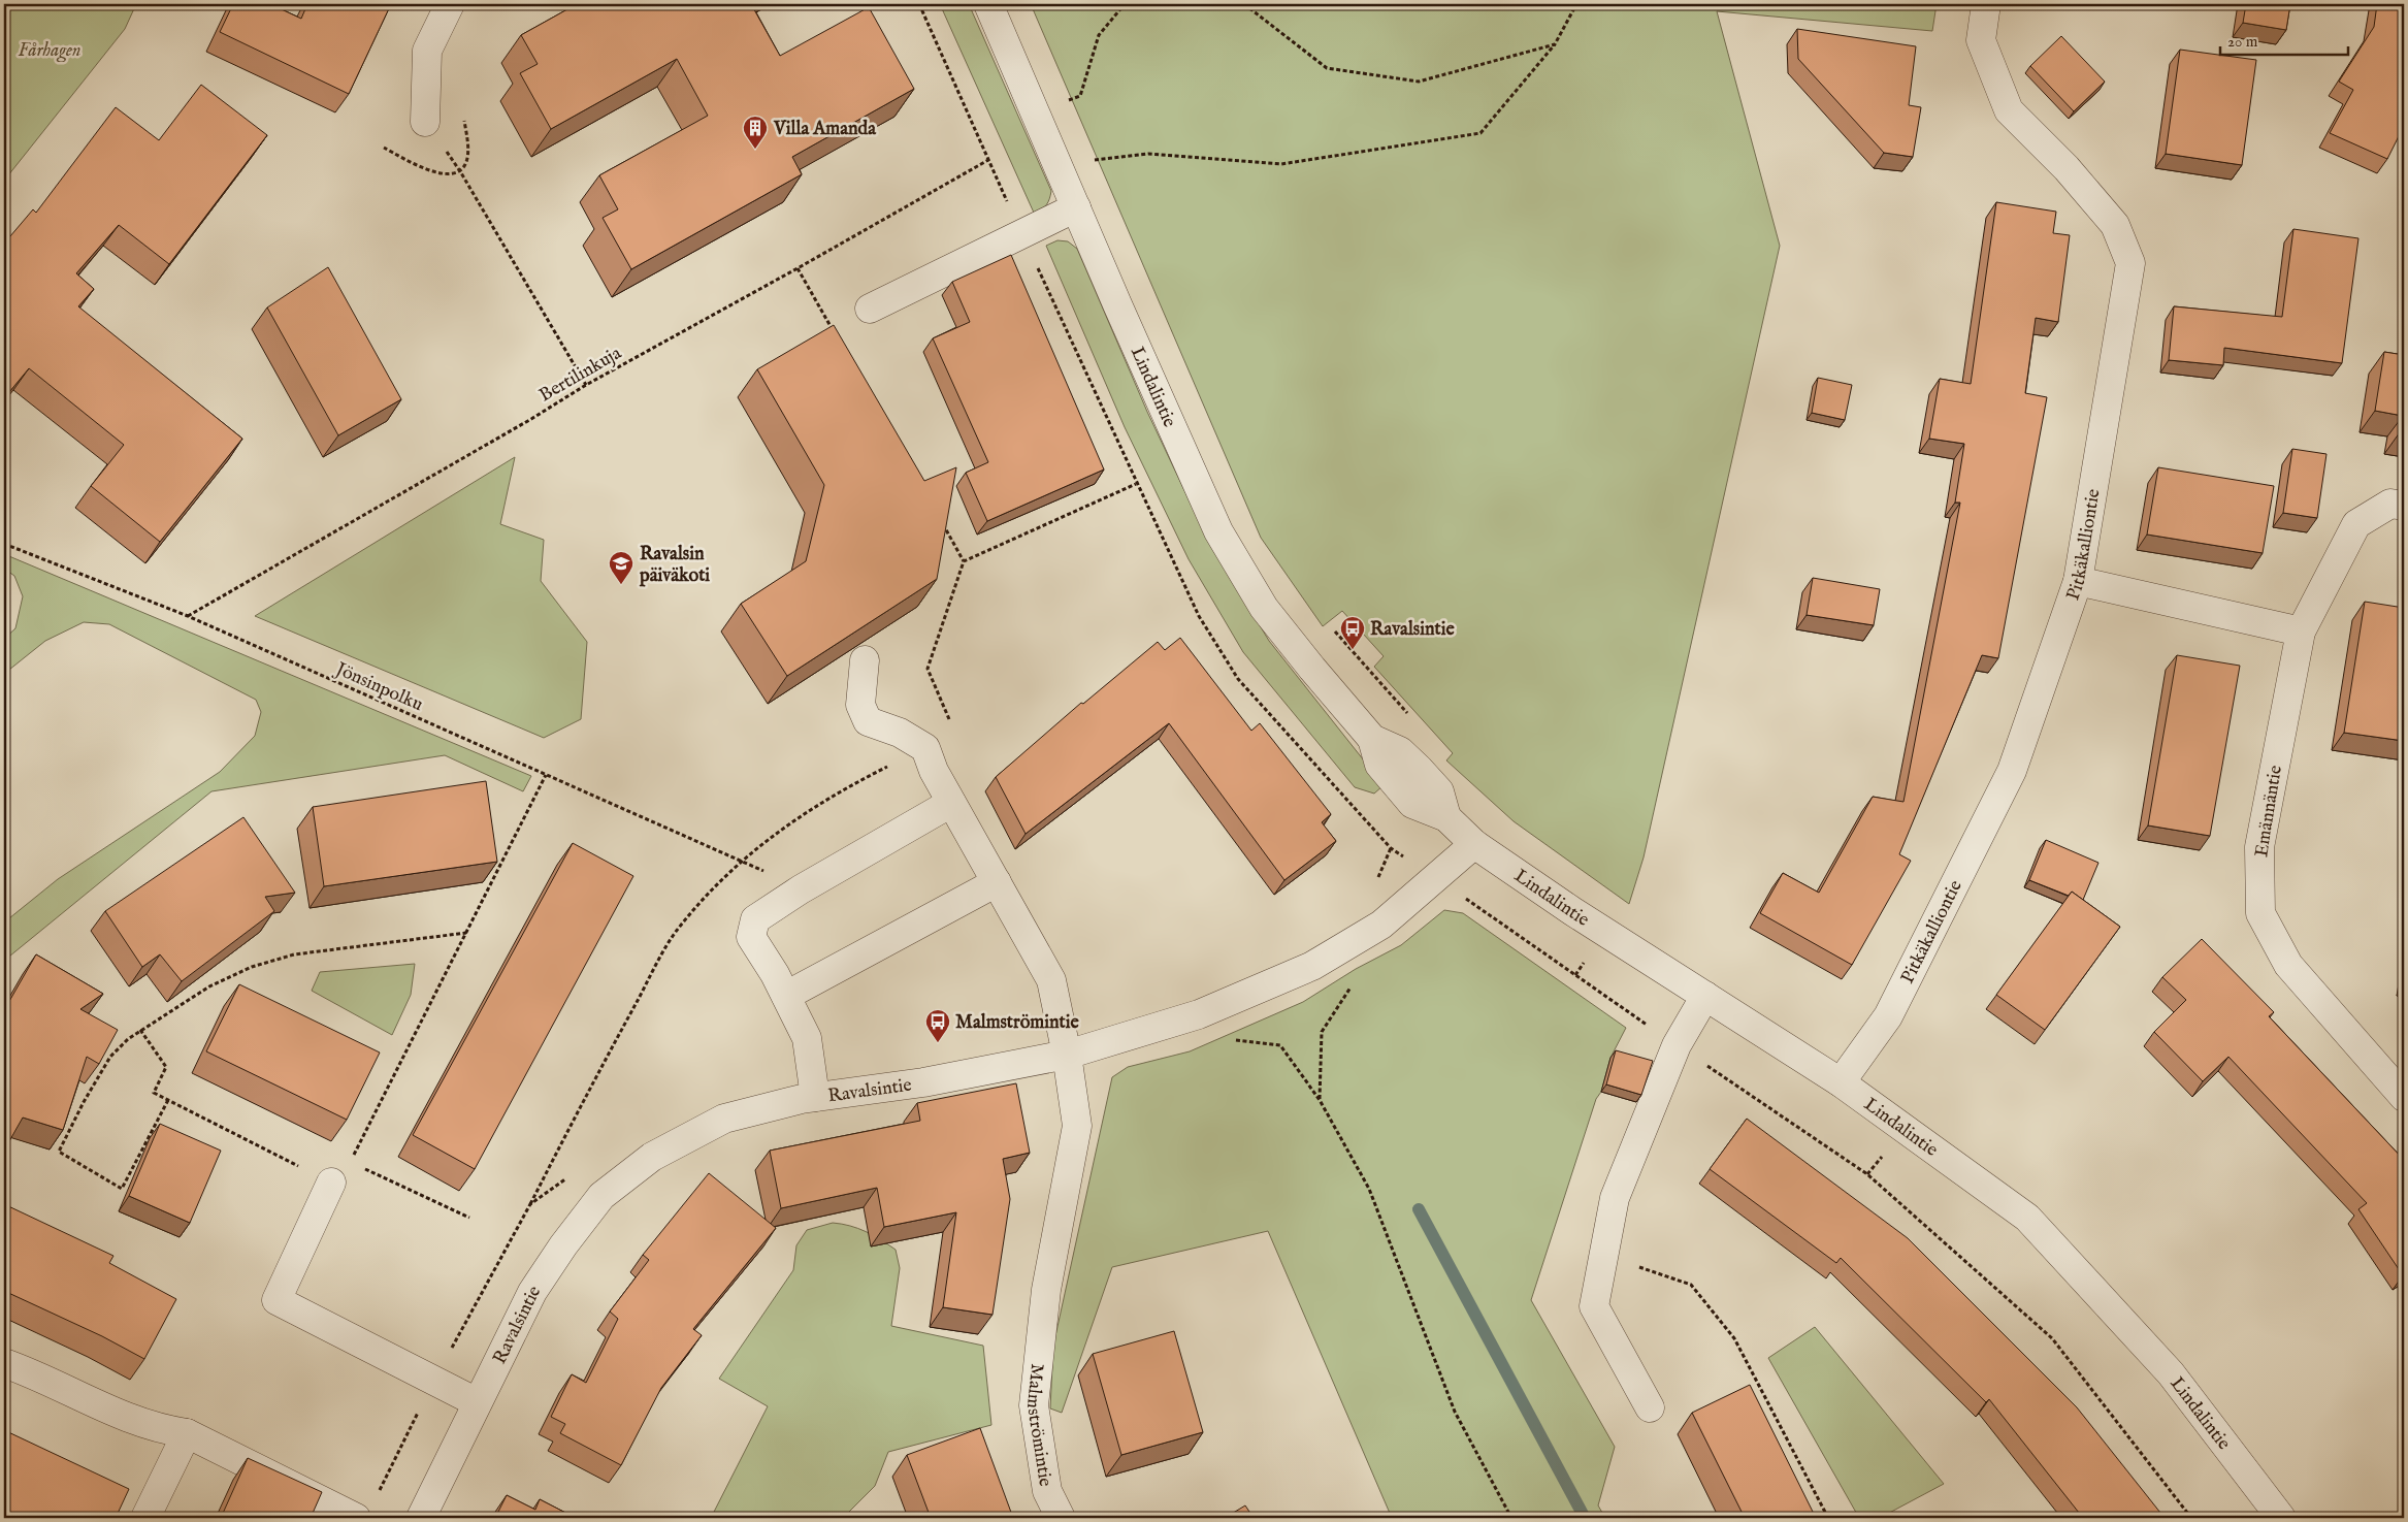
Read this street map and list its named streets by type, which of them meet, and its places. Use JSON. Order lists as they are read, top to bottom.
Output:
{
  "streets": {
    "street": [
      "Lindalintie",
      "Pitkäkalliontie",
      "Emännäntie",
      "Ravalsintie",
      "Malmströmintie"
    ],
    "path": ["Bertilinkuja", "Jönsinpolku"]
  },
  "crossings": [
    ["Bertilinkuja", "Jönsinpolku"],
    ["Lindalintie", "Pitkäkalliontie"],
    ["Lindalintie", "Ravalsintie"],
    ["Ravalsintie", "Malmströmintie"]
  ],
  "parks": ["Fårhagen"],
  "places": {
    "building": ["Villa Amanda"],
    "school or university": ["Ravalsin päiväkoti"],
    "bus stop": ["Ravalsintie", "Malmströmintie"]
  },
  "scale_bar": "20 m"
}
